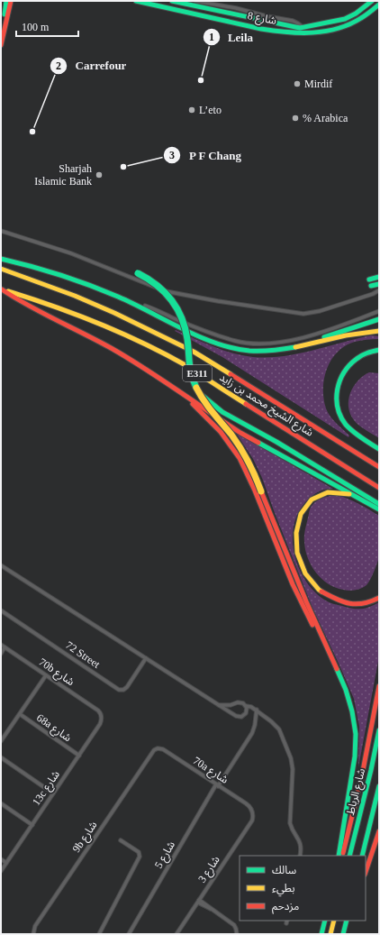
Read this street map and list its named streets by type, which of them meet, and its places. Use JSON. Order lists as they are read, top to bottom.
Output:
{
  "streets": {
    "main road": [
      "شارع 8",
      "E311",
      "شارع الشيخ محمد بن زايد",
      "شارع الرباط"
    ],
    "street": [
      "72 Street",
      "70b شارع",
      "68a شارع",
      "70a شارع",
      "13c شارع",
      "9b شارع",
      "شارع 5",
      "شارع 3"
    ]
  },
  "crossings": [
    ["70b شارع", "13c شارع"],
    ["68a شارع", "13c شارع"],
    ["70a شارع", "9b شارع"],
    ["70a شارع", "شارع 5"],
    ["70a شارع", "شارع 3"]
  ],
  "places": [
    "Leila",
    "Mirdif",
    "L’eto",
    "% Arabica",
    "Carrefour",
    "P F Chang",
    "Sharjah Islamic Bank"
  ],
  "legend": ["سالك", "بطيء", "مزدحم"],
  "scale_bar": "100 m"
}
